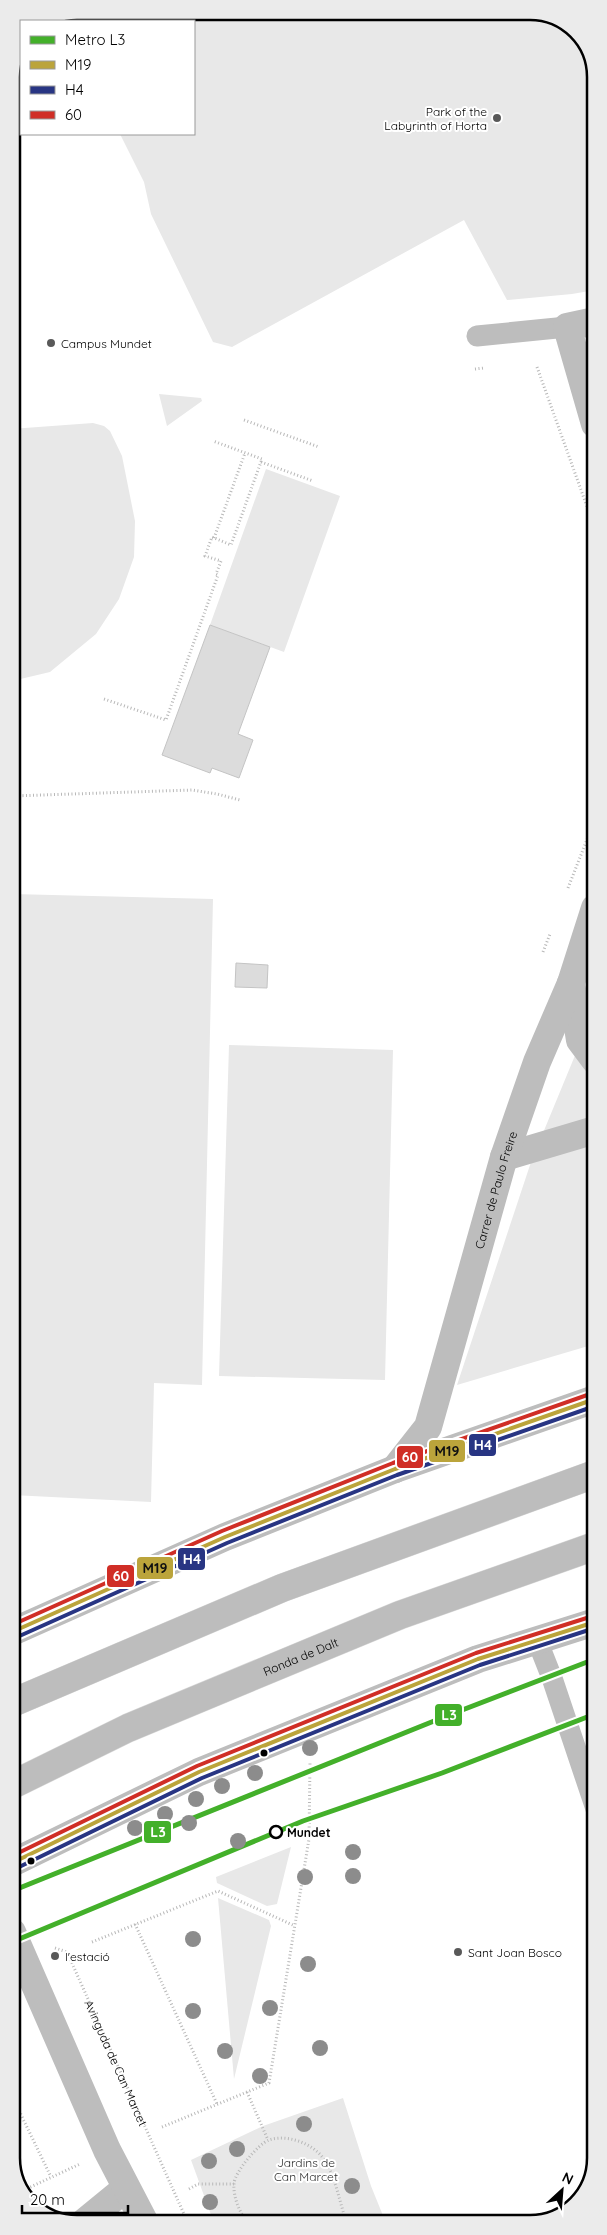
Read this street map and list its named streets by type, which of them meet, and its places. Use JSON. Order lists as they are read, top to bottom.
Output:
{
  "streets": {
    "main road": ["Carrer de Paulo Freire", "Ronda de Dalt"],
    "path": ["Avinguda de Can Marcet"]
  },
  "parks": ["Jardins de Can Marcet"],
  "places": [
    "Park of the Labyrinth of Horta",
    "Campus Mundet",
    "Mundet",
    "Sant Joan Bosco",
    "l'estació"
  ],
  "lines": [
    "transit line 60",
    "transit line M19",
    "transit line H4",
    "metro line L3"
  ],
  "legend": [
    "Metro L3",
    "M19",
    "H4",
    "60"
  ],
  "scale_bar": "20 m",
  "north": "top right"
}
